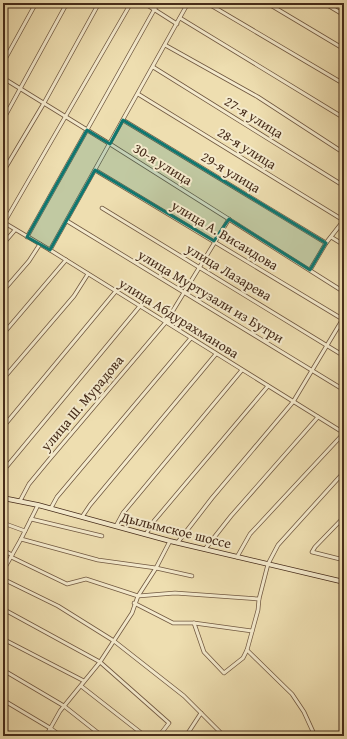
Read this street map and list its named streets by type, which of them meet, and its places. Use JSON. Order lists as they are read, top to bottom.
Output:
{
  "streets": {
    "main road": ["Дылымское шоссе"],
    "street": [
      "27-я улица",
      "28-я улица",
      "30-я улица",
      "29-я улица",
      "улица А. Висаидова",
      "улица Лазарева",
      "улица Муртузали из Бутри",
      "улица Абдурахманова",
      "улица Ш. Мурадова"
    ]
  },
  "crossings": [
    ["30-я улица", "улица Ш. Мурадова"],
    ["улица А. Висаидова", "улица Ш. Мурадова"],
    ["улица Лазарева", "улица Ш. Мурадова"],
    ["улица Муртузали из Бутри", "улица Ш. Мурадова"],
    ["улица Абдурахманова", "улица Ш. Мурадова"],
    ["улица Ш. Мурадова", "Дылымское шоссе"]
  ]
}
